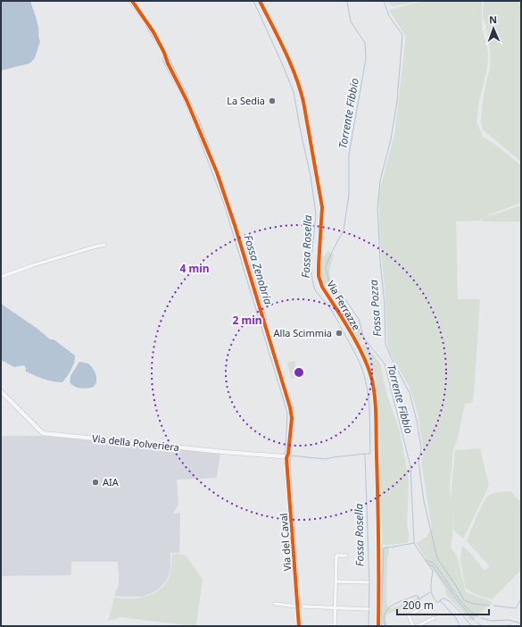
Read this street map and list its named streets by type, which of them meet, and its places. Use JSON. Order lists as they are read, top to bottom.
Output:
{
  "streets": {
    "street": ["Via Ferrazze", "Via della Polveriera", "Via del Caval"]
  },
  "crossings": [
    ["Via della Polveriera", "Via del Caval"]
  ],
  "water": [
    "Torrente Fibbio",
    "Fossa Rosella",
    "Fossa Zenobria",
    "Fossa Pozza"
  ],
  "places": ["La Sedia", "Alla Scimmia", "AIA"],
  "scale_bar": "200 m",
  "north": "top",
  "rings": ["4 min", "2 min"]
}
